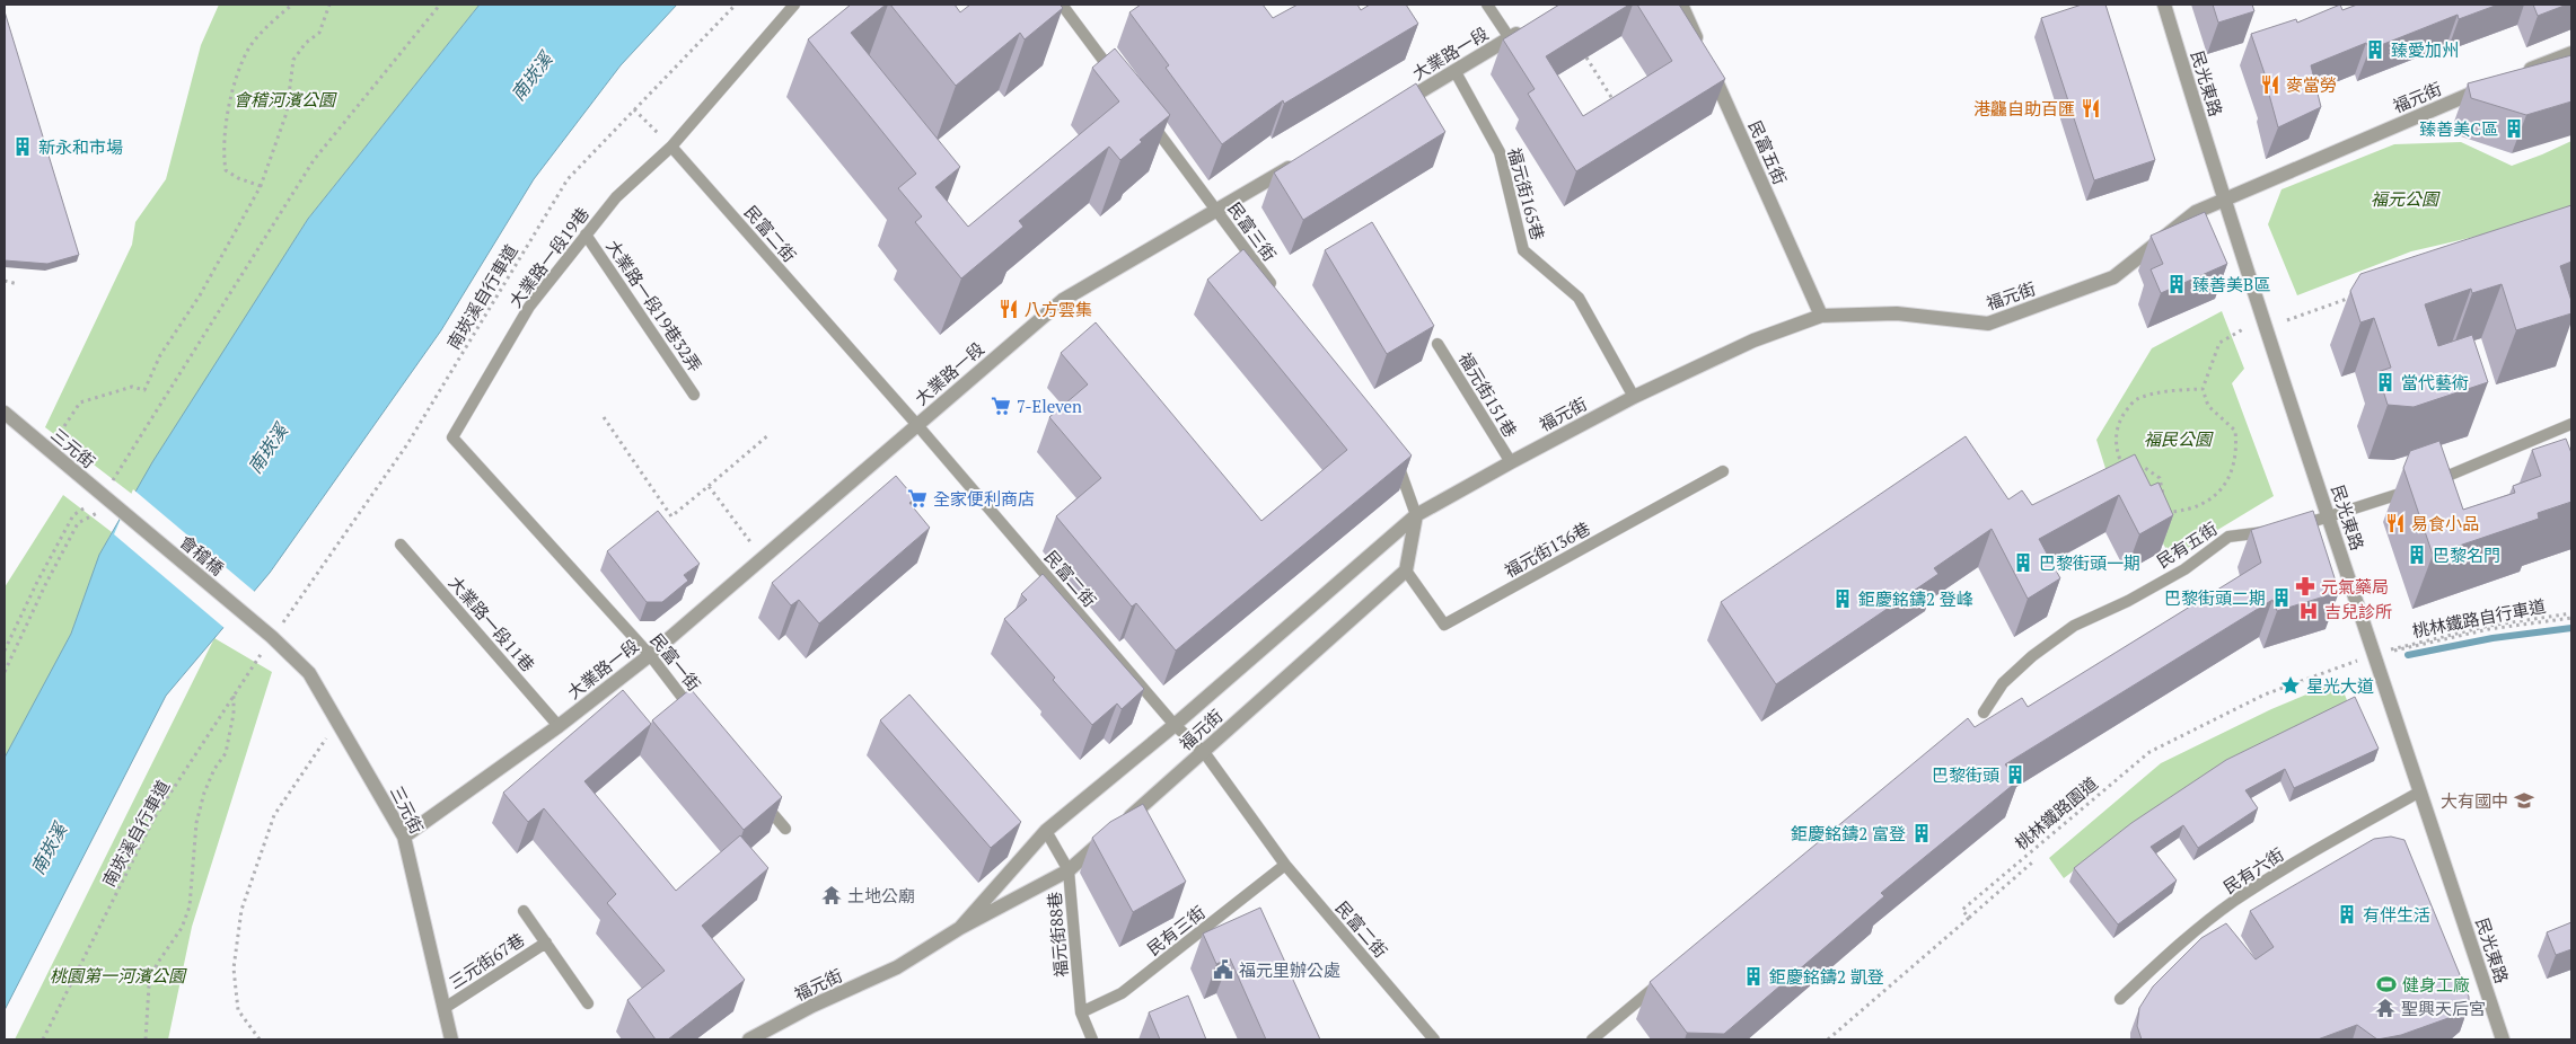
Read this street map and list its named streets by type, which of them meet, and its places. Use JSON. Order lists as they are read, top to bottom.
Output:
{
  "streets": {
    "street": [
      "大業路一段",
      "民光東路",
      "福元街",
      "民富五街",
      "三元街",
      "會稽橋"
    ],
    "lane": [
      "福元街165巷",
      "民富三街",
      "民富二街",
      "大業路一段19巷",
      "大業路一段19巷32弄",
      "福元街151巷",
      "民有五街",
      "福元街136巷",
      "大業路一段11巷",
      "民富一街",
      "民有六街",
      "民有三街",
      "福元街88巷",
      "三元街67巷"
    ],
    "path": ["南崁溪自行車道", "桃林鐵路園道"]
  },
  "crossings": [
    ["大業路一段", "福元街165巷"],
    ["大業路一段", "民富三街"],
    ["大業路一段", "民富二街"],
    ["大業路一段", "三元街"],
    ["大業路一段", "大業路一段11巷"],
    ["大業路一段", "民富一街"],
    ["民光東路", "福元街"],
    ["民光東路", "民有五街"],
    ["民光東路", "民有六街"],
    ["福元街", "民富五街"],
    ["福元街", "福元街165巷"],
    ["福元街", "民富二街"],
    ["福元街", "福元街151巷"],
    ["福元街", "福元街136巷"],
    ["福元街", "福元街88巷"],
    ["民富二街", "大業路一段19巷"],
    ["民富二街", "民有三街"],
    ["大業路一段19巷", "大業路一段19巷32弄"],
    ["大業路一段19巷", "民富一街"],
    ["三元街", "會稽橋"],
    ["三元街", "三元街67巷"],
    ["民有三街", "福元街88巷"]
  ],
  "water": ["南崁溪"],
  "parks": [
    "會稽河濱公園",
    "福元公園",
    "福民公園",
    "桃園第一河濱公園"
  ],
  "places": {
    "building": [
      "臻愛加州",
      "臻善美C區",
      "新永和市場",
      "臻善美B區",
      "當代藝術",
      "巴黎名門",
      "巴黎街頭一期",
      "巴黎街頭二期",
      "鉅慶銘鑄2 登峰",
      "巴黎街頭",
      "鉅慶銘鑄2 富登",
      "有伴生活",
      "鉅慶銘鑄2 凱登"
    ],
    "restaurant": [
      "麥當勞",
      "港龘自助百匯",
      "八方雲集",
      "易食小品"
    ],
    "supermarket": ["7-Eleven", "全家便利商店"],
    "pharmacy": ["元氣藥局"],
    "hospital": ["吉兒診所"],
    "place": ["星光大道"],
    "school or university": ["大有國中"],
    "temple": ["土地公廟", "聖興天后宮"],
    "public building": ["福元里辦公處"],
    "sports": ["健身工廠"]
  }
}
